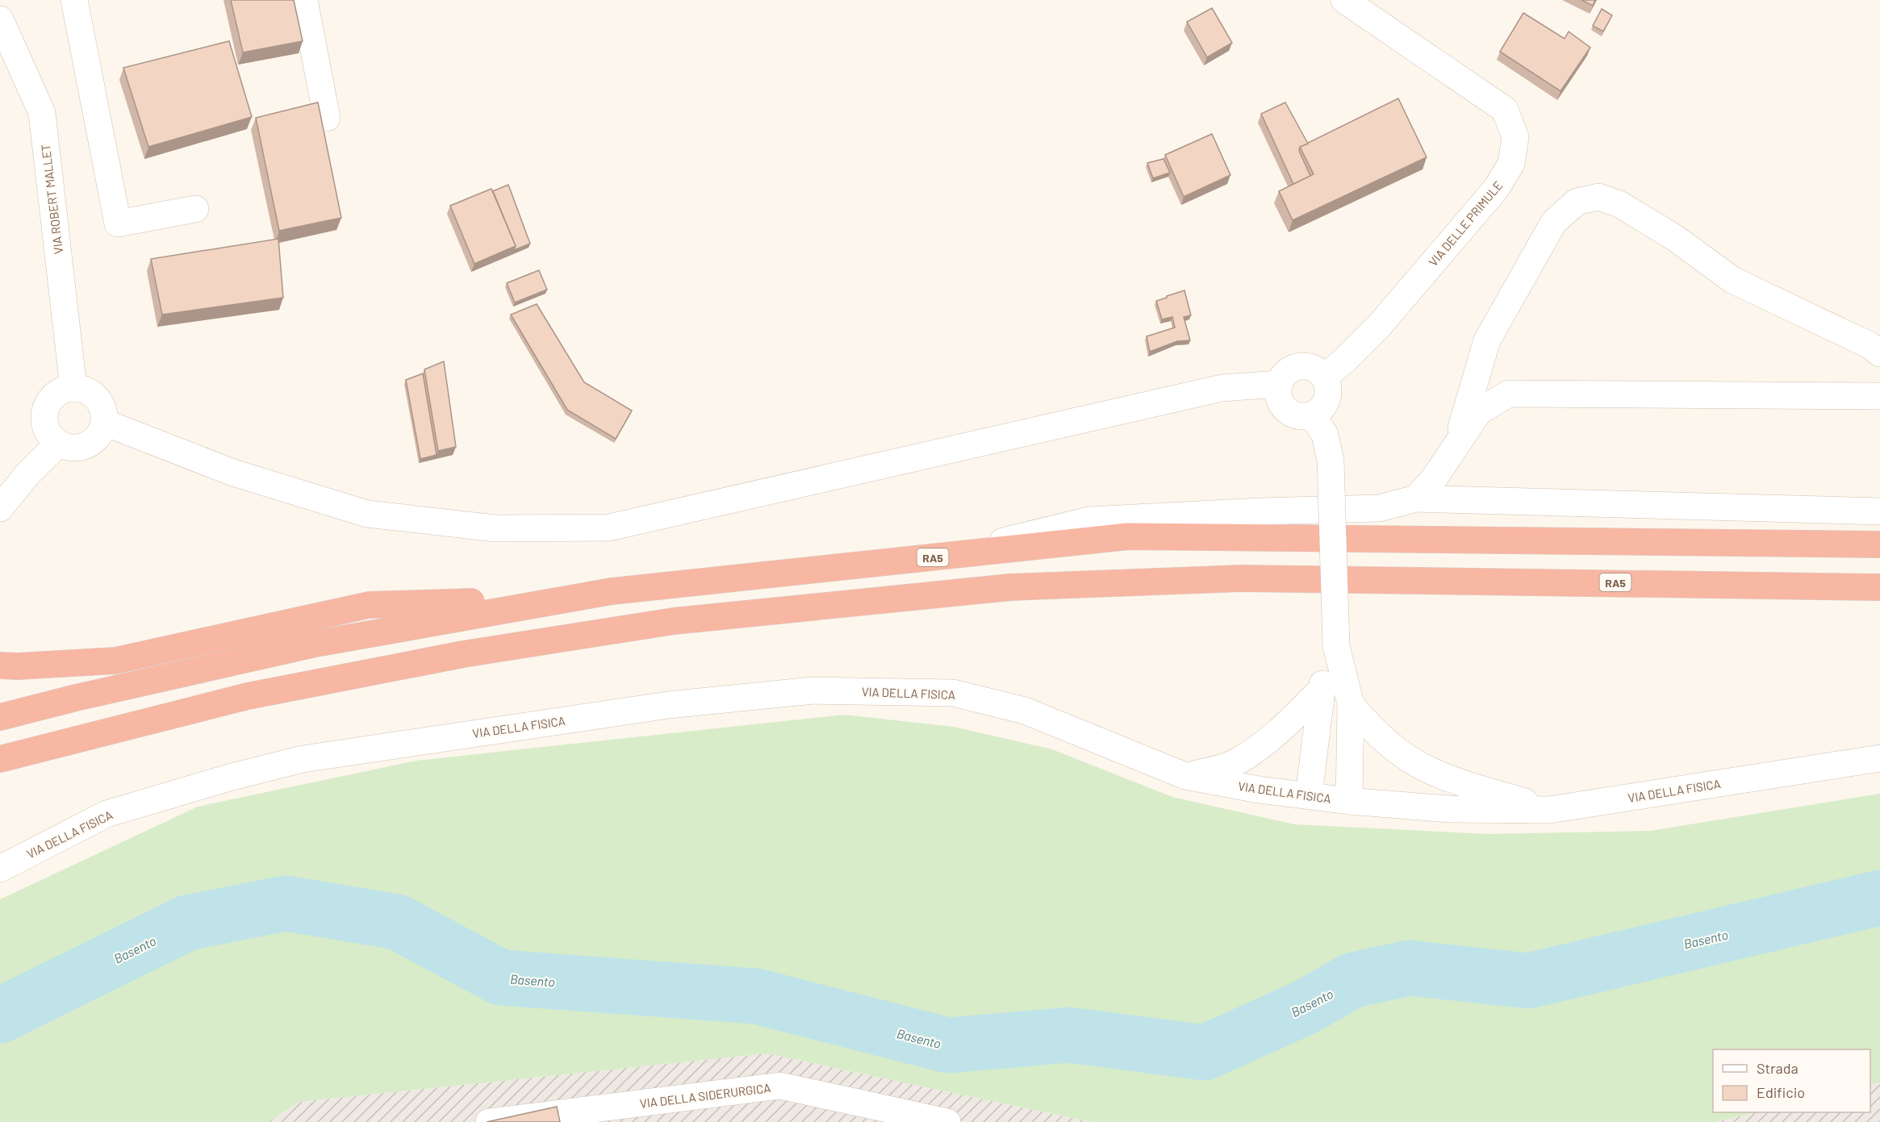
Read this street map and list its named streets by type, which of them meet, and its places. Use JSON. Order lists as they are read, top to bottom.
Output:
{
  "streets": {
    "highway": ["RA5"],
    "street": [
      "VIA ROBERT MALLET",
      "VIA DELLE PRIMULE",
      "VIA DELLA FISICA",
      "VIA DELLA SIDERURGICA"
    ]
  },
  "water": ["Basento"],
  "legend": ["Strada", "Edificio"]
}
